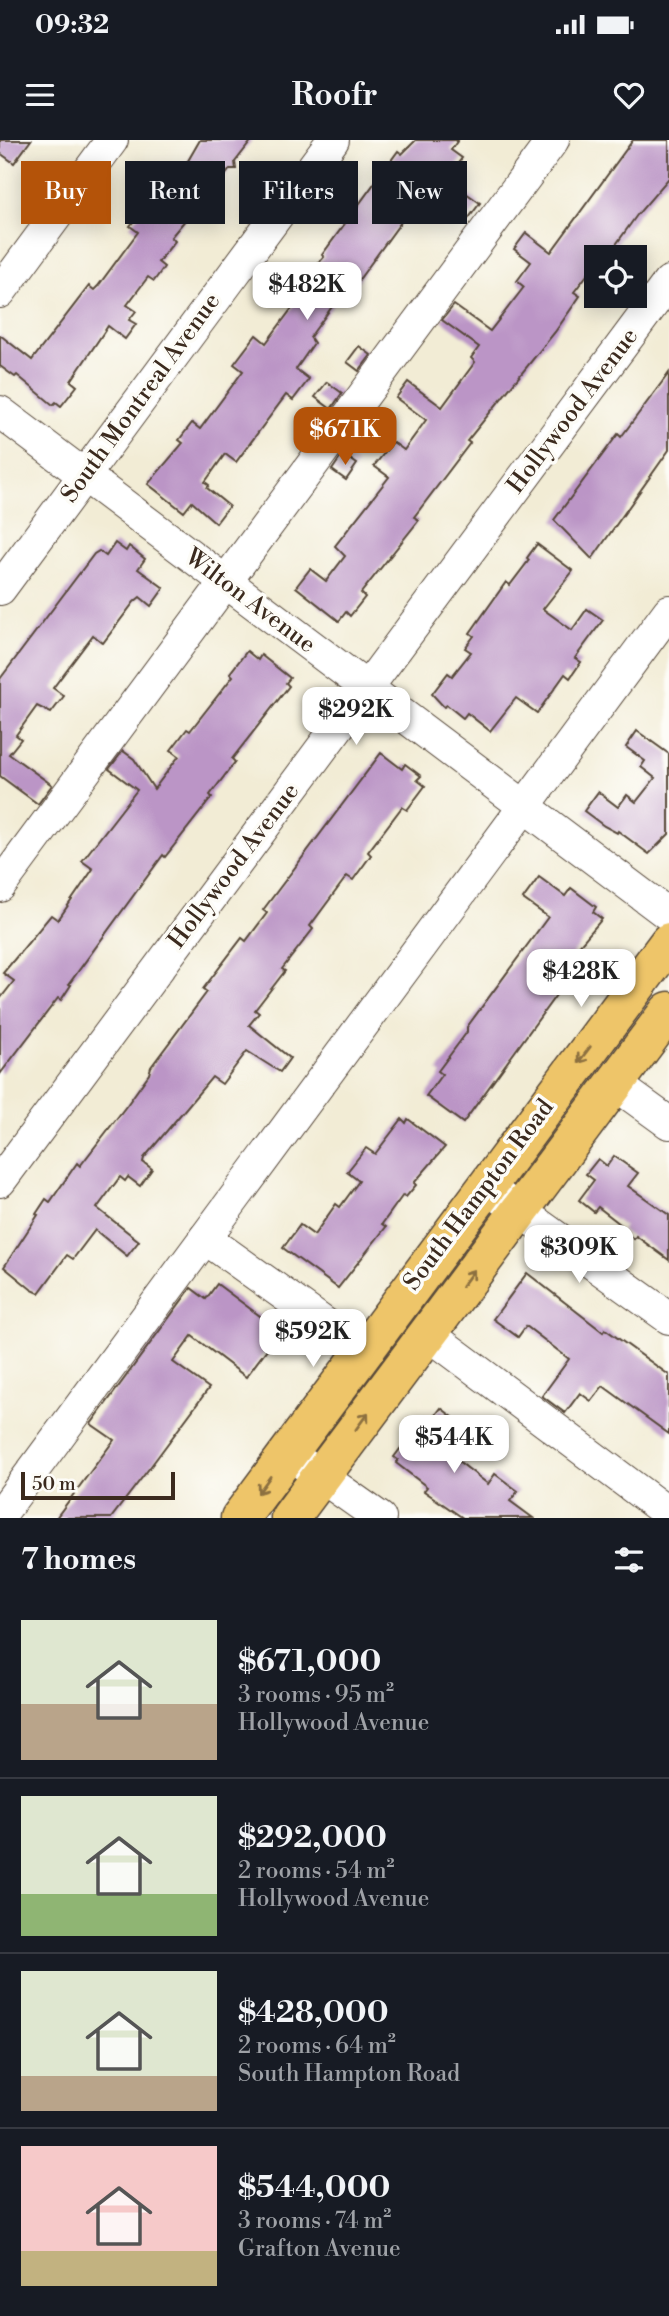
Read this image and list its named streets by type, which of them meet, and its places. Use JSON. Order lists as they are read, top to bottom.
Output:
{
  "streets": {
    "main road": ["South Hampton Road"],
    "street": ["South Montreal Avenue", "Hollywood Avenue", "Wilton Avenue"]
  },
  "crossings": [
    ["South Montreal Avenue", "Wilton Avenue"],
    ["Hollywood Avenue", "Wilton Avenue"]
  ],
  "scale_bar": "50 m",
  "page": {
    "status": "09:32",
    "header": "Roofr",
    "chip": [
      "Buy",
      "Rent",
      "Filters",
      "New"
    ],
    "price": [
      "$482K",
      "$671K",
      "$292K",
      "$428K",
      "$309K",
      "$592K",
      "$544K"
    ],
    "scale": "50 m",
    "heading": "7 homes",
    "list": [
      {
        "name": "$671,000",
        "note": "3 rooms · 95 m² · Hollywood Avenue"
      },
      {
        "name": "$292,000",
        "note": "2 rooms · 54 m² · Hollywood Avenue"
      },
      {
        "name": "$428,000",
        "note": "2 rooms · 64 m² · South Hampton Road"
      },
      {
        "name": "$544,000",
        "note": "3 rooms · 74 m² · Grafton Avenue"
      }
    ]
  }
}
